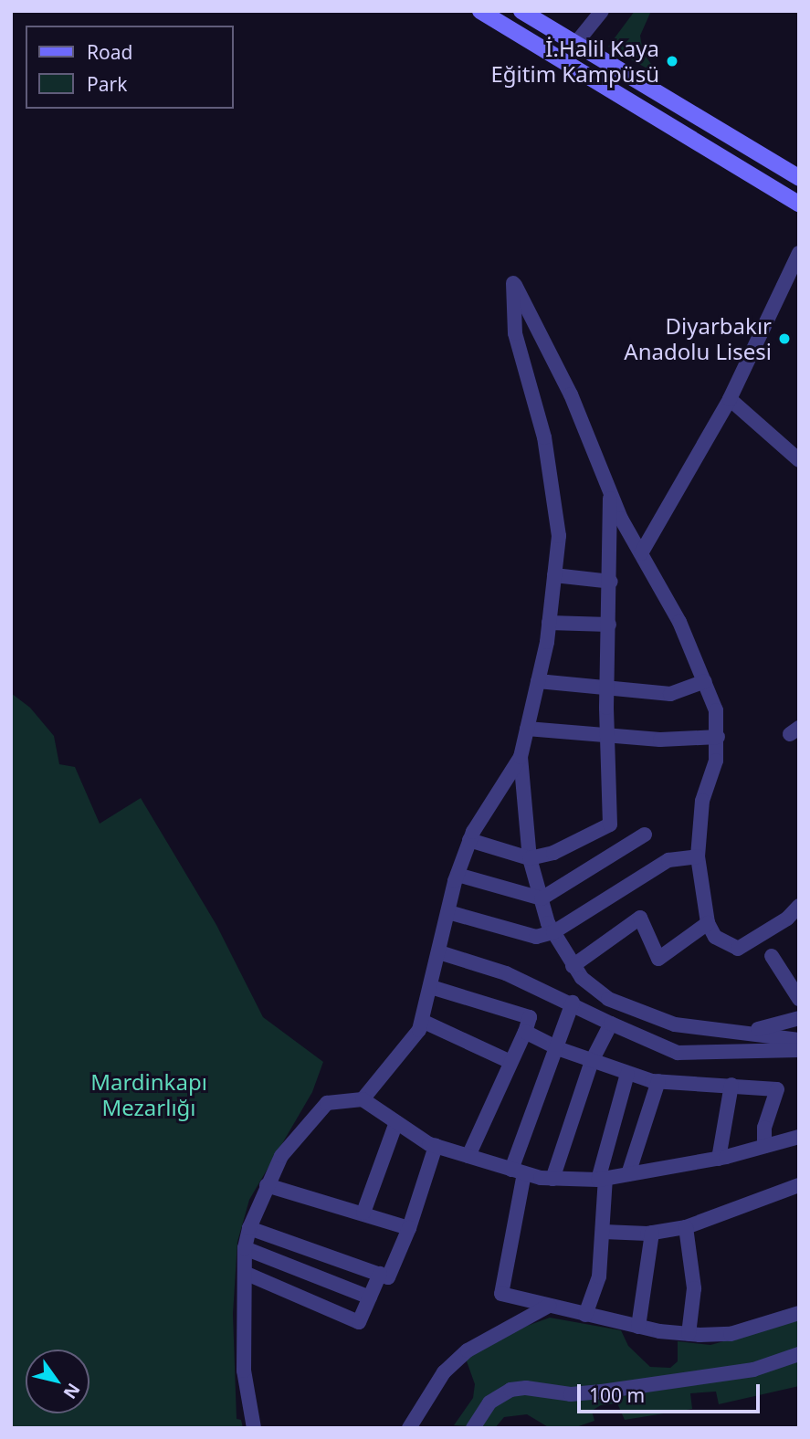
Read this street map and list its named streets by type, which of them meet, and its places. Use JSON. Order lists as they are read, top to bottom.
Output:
{
  "parks": ["Mardinkapı Mezarlığı"],
  "places": ["İ.Halil Kaya Eğitim Kampüsü", "Diyarbakır Anadolu Lisesi"],
  "legend": ["Road", "Park"],
  "scale_bar": "100 m",
  "north": "bottom right"
}
